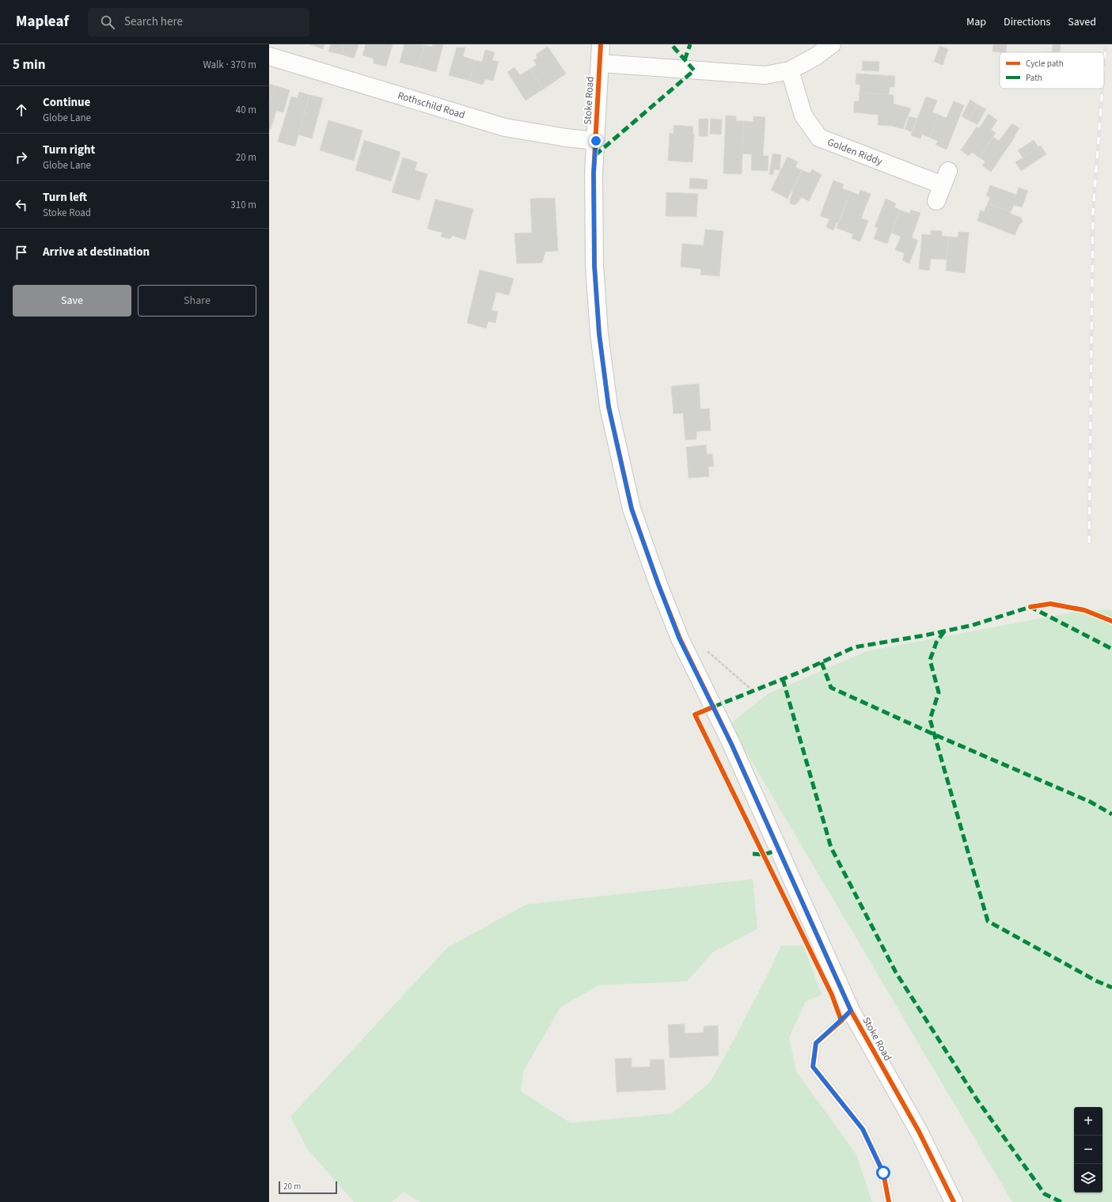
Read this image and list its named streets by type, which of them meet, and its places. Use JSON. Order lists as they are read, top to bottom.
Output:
{
  "streets": {
    "street": ["Stoke Road", "Rothschild Road", "Golden Riddy"]
  },
  "crossings": [
    ["Stoke Road", "Rothschild Road"]
  ],
  "legend": ["Cycle path", "Path"],
  "scale_bar": "20 m",
  "page": {
    "header": "Mapleaf",
    "search": "Search here",
    "nav": ["Map", "Directions", "Saved"],
    "heading": ["5 min", "Walk · 370 m"],
    "list": [
      ["Continue", "Globe Lane", "40 m"],
      ["Turn right", "Globe Lane", "20 m"],
      ["Turn left", "Stoke Road", "310 m"],
      "Arrive at destination"
    ],
    "buttons": ["Save", "Share"],
    "map_buttons": ["+", "−"],
    "scale": "20 m"
  }
}
